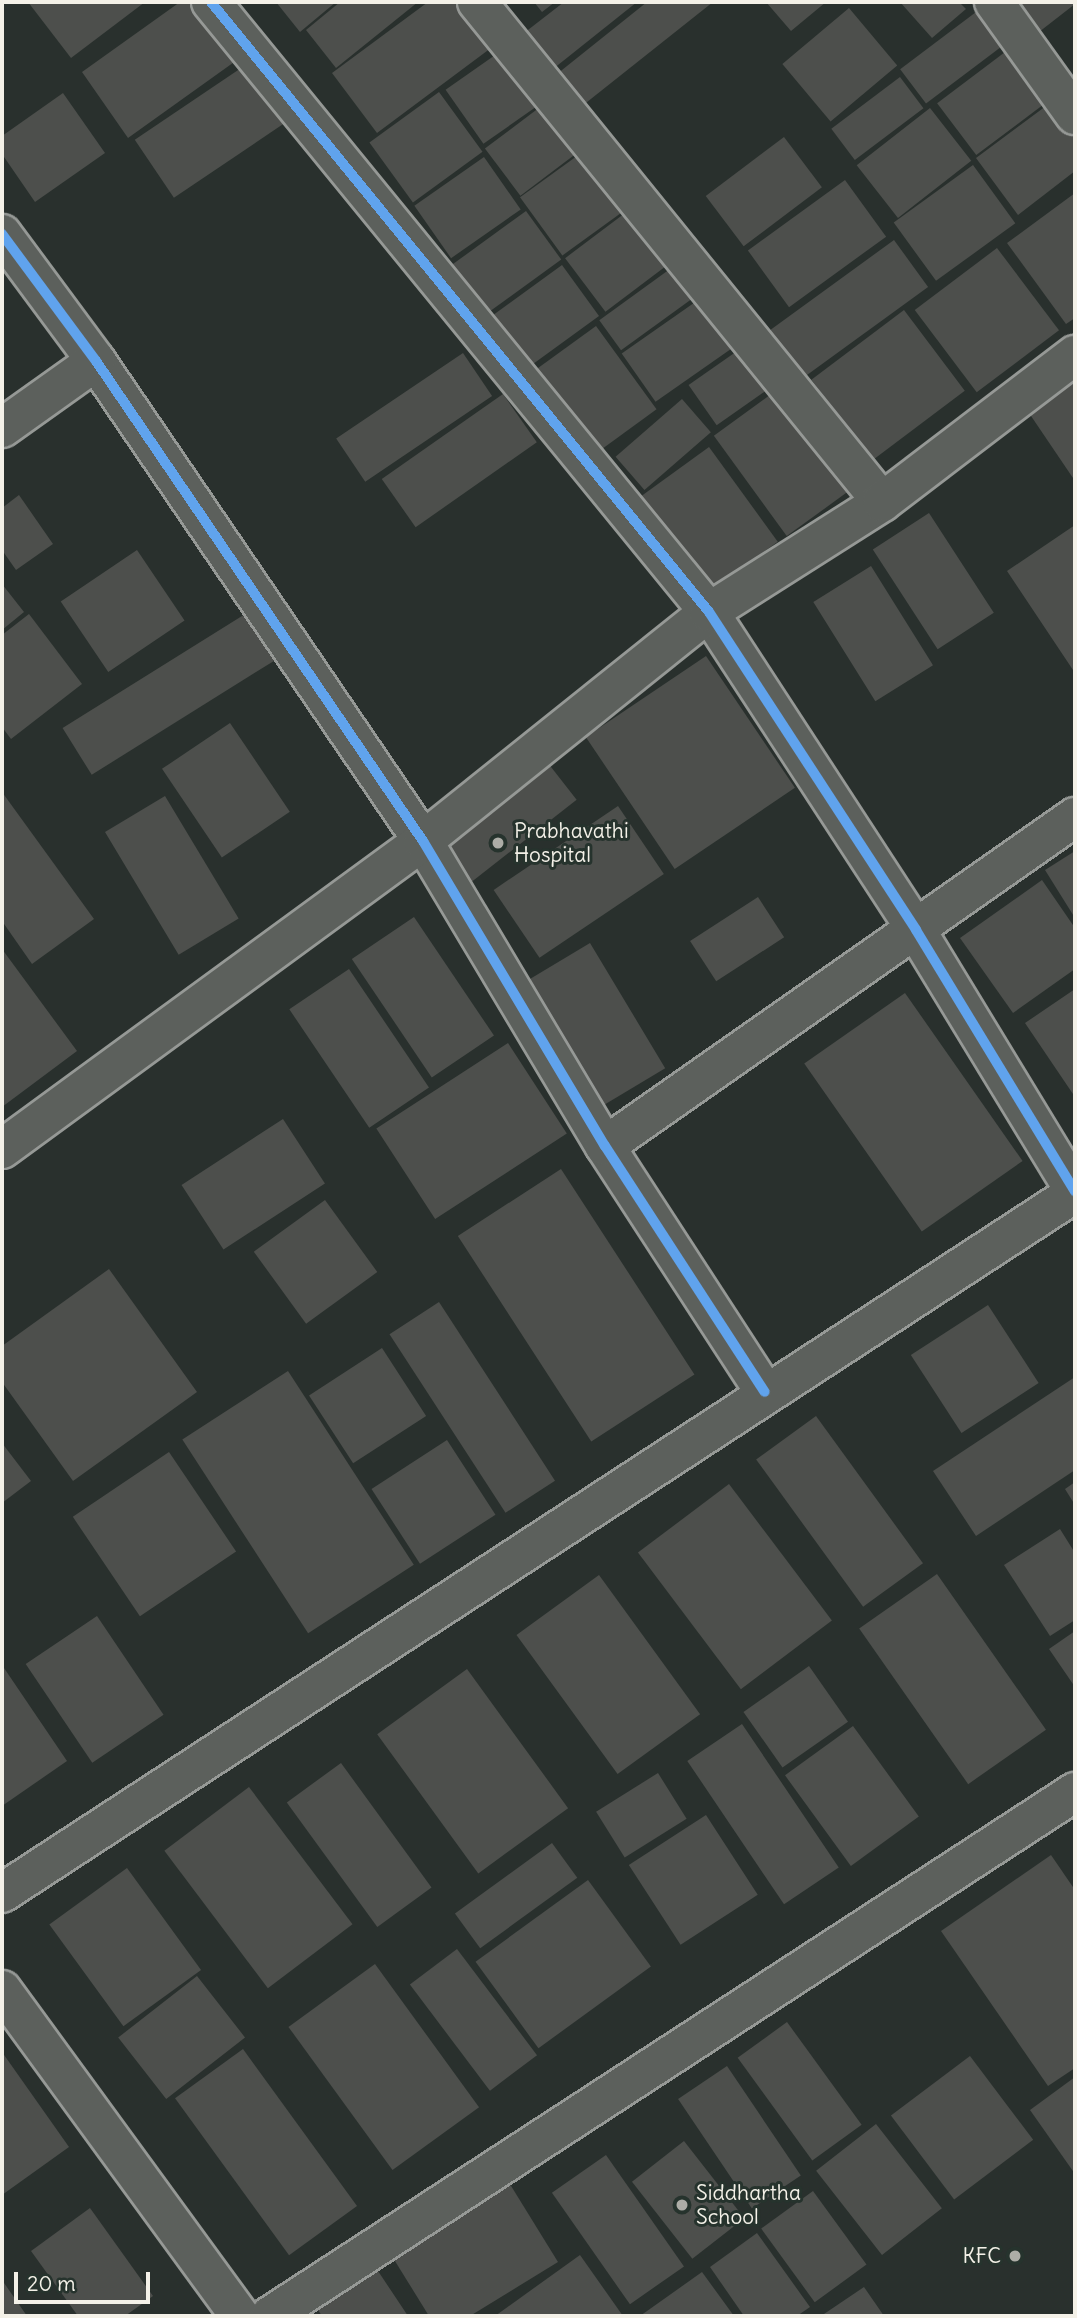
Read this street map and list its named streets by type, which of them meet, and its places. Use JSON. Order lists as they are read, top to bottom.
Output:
{
  "places": ["Prabhavathi Hospital", "Siddhartha School", "KFC"],
  "scale_bar": "20 m"
}
